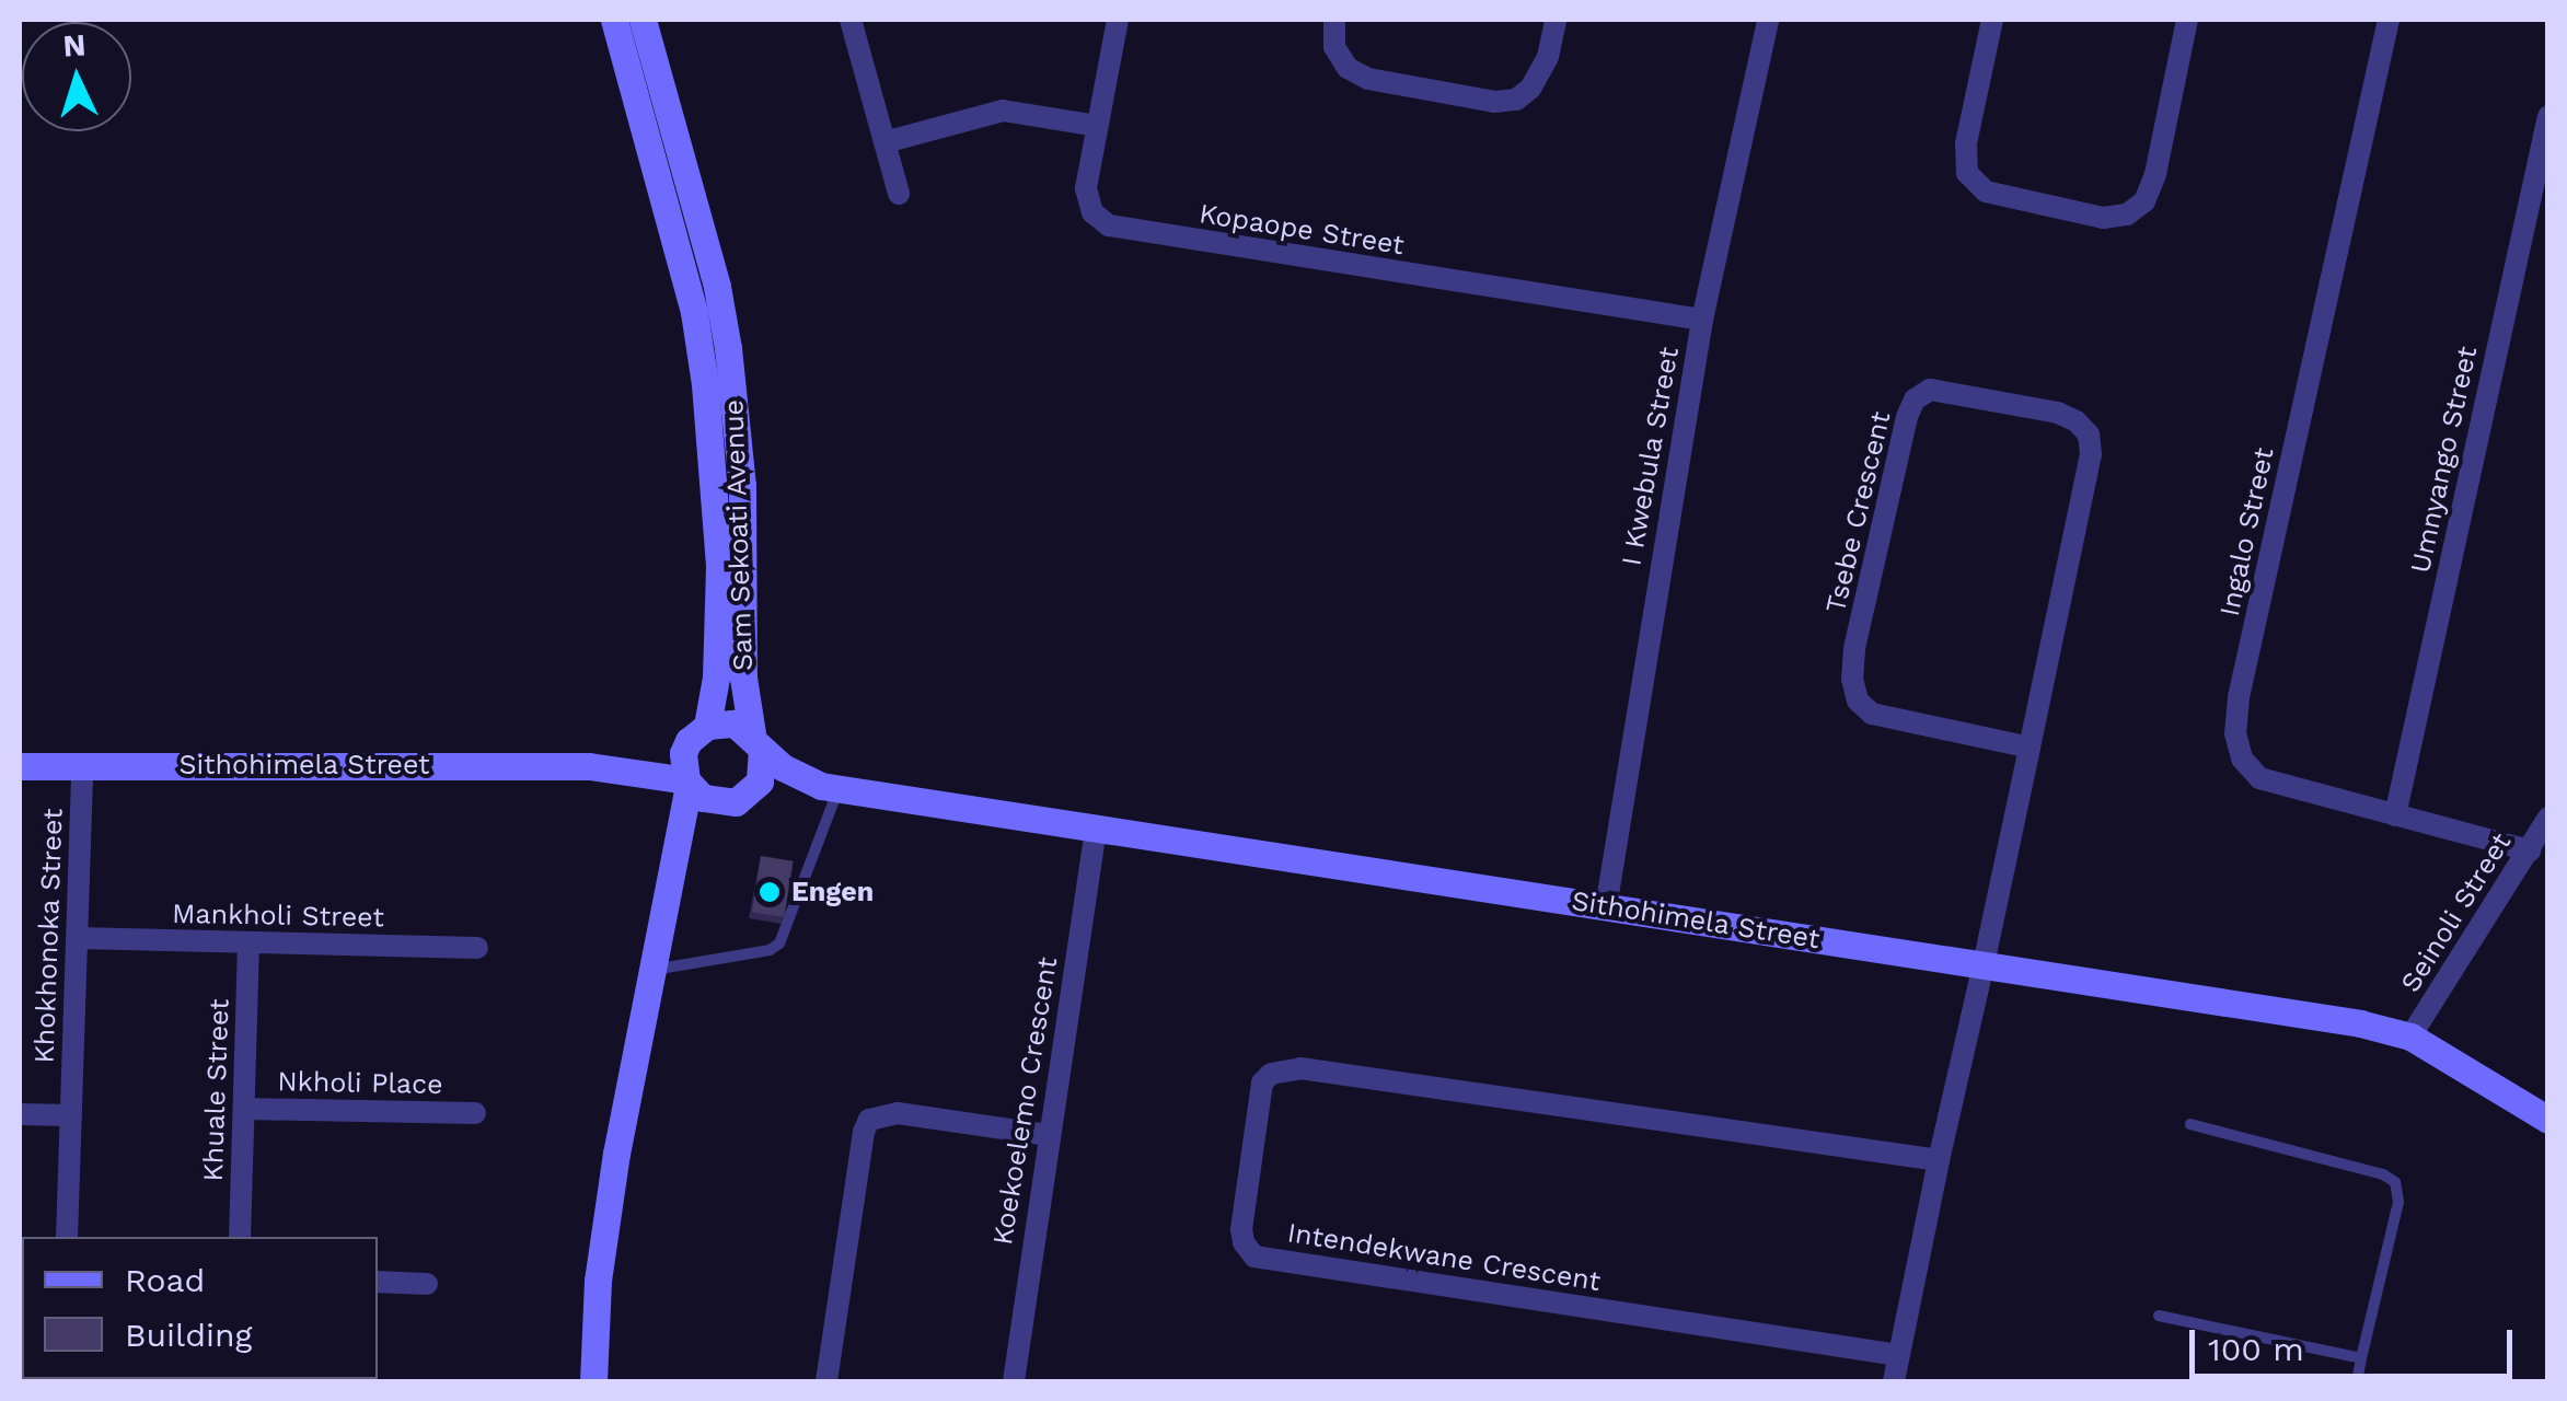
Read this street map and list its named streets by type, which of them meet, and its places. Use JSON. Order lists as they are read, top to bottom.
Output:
{
  "streets": {
    "street": [
      "Kopaope Street",
      "I Kwebula Street",
      "Umnyango Street",
      "Tsebe Crescent",
      "Ingalo Street",
      "Sam Sekoati Avenue",
      "Sithohimela Street",
      "Seinoli Street",
      "Mankholi Street",
      "Khokhonoka Street",
      "Nkholi Place",
      "Khuale Street",
      "Koekoelemo Crescent",
      "Intendekwane Crescent"
    ]
  },
  "crossings": [
    ["Kopaope Street", "I Kwebula Street"],
    ["I Kwebula Street", "Sithohimela Street"],
    ["Umnyango Street", "Ingalo Street"],
    ["Tsebe Crescent", "Sithohimela Street"],
    ["Tsebe Crescent", "Intendekwane Crescent"],
    ["Ingalo Street", "Seinoli Street"],
    ["Sam Sekoati Avenue", "Sithohimela Street"],
    ["Sithohimela Street", "Seinoli Street"],
    ["Sithohimela Street", "Khokhonoka Street"],
    ["Sithohimela Street", "Koekoelemo Crescent"],
    ["Mankholi Street", "Khokhonoka Street"],
    ["Mankholi Street", "Khuale Street"],
    ["Nkholi Place", "Khuale Street"]
  ],
  "places": ["Engen"],
  "legend": ["Road", "Building"],
  "scale_bar": "100 m",
  "north": "top"
}
